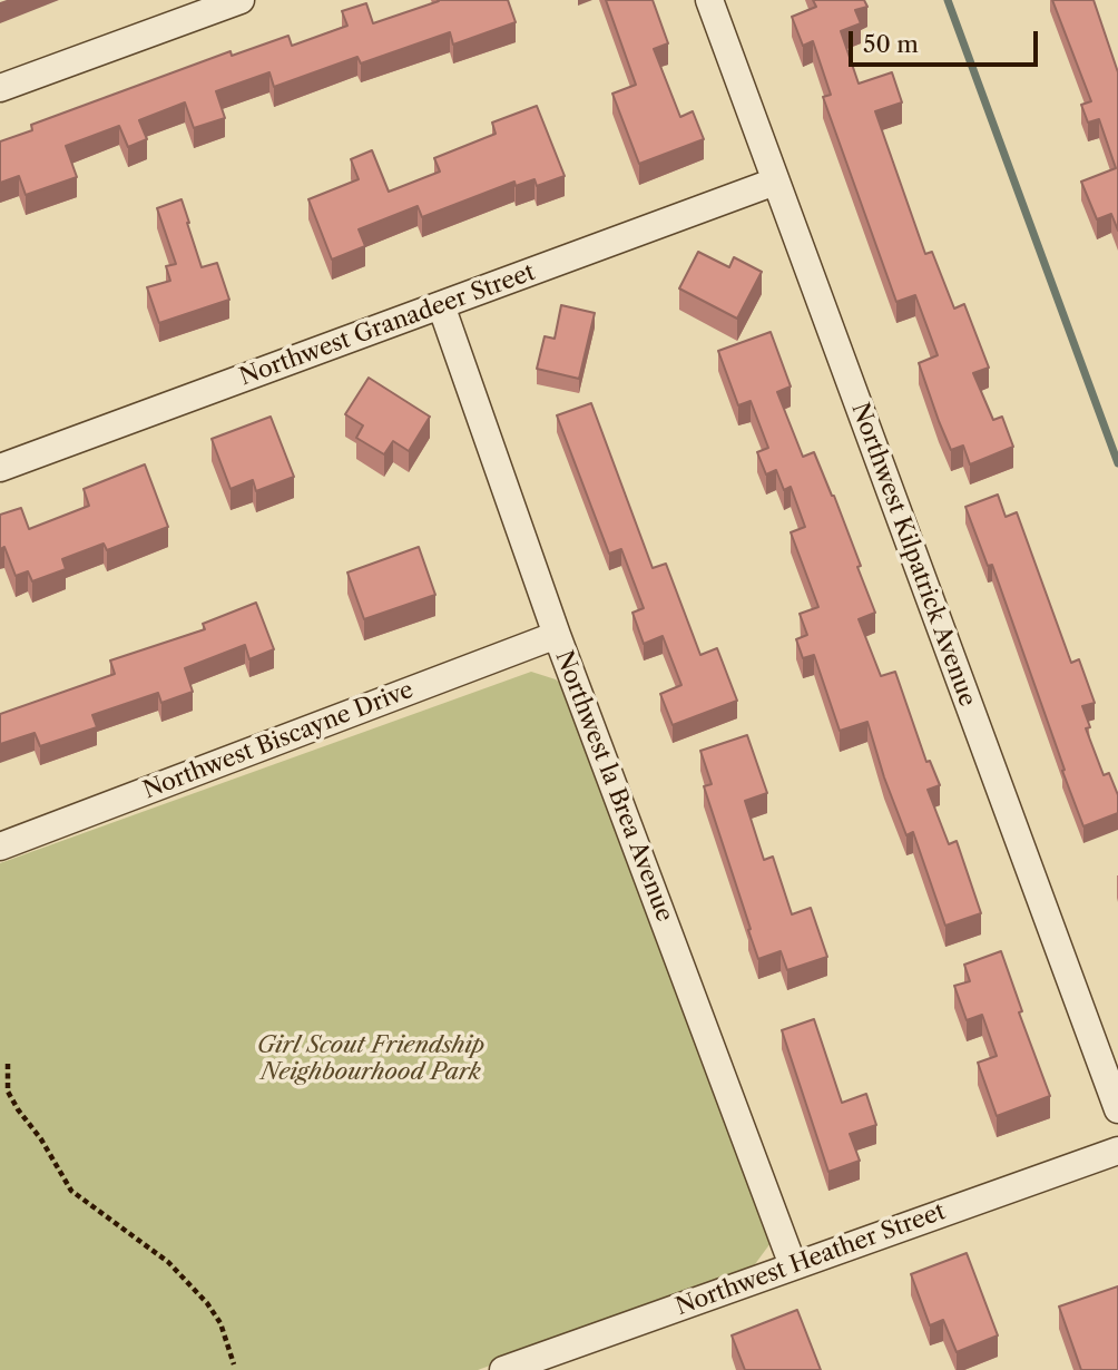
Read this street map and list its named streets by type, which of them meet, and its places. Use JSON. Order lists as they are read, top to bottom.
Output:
{
  "streets": {
    "street": [
      "Northwest Granadeer Street",
      "Northwest Kilpatrick Avenue",
      "Northwest Biscayne Drive",
      "Northwest la Brea Avenue",
      "Northwest Heather Street"
    ]
  },
  "crossings": [
    ["Northwest Granadeer Street", "Northwest Kilpatrick Avenue"],
    ["Northwest Granadeer Street", "Northwest la Brea Avenue"],
    ["Northwest Biscayne Drive", "Northwest la Brea Avenue"],
    ["Northwest la Brea Avenue", "Northwest Heather Street"]
  ],
  "parks": ["Girl Scout Friendship Neighbourhood Park"],
  "scale_bar": "50 m"
}
